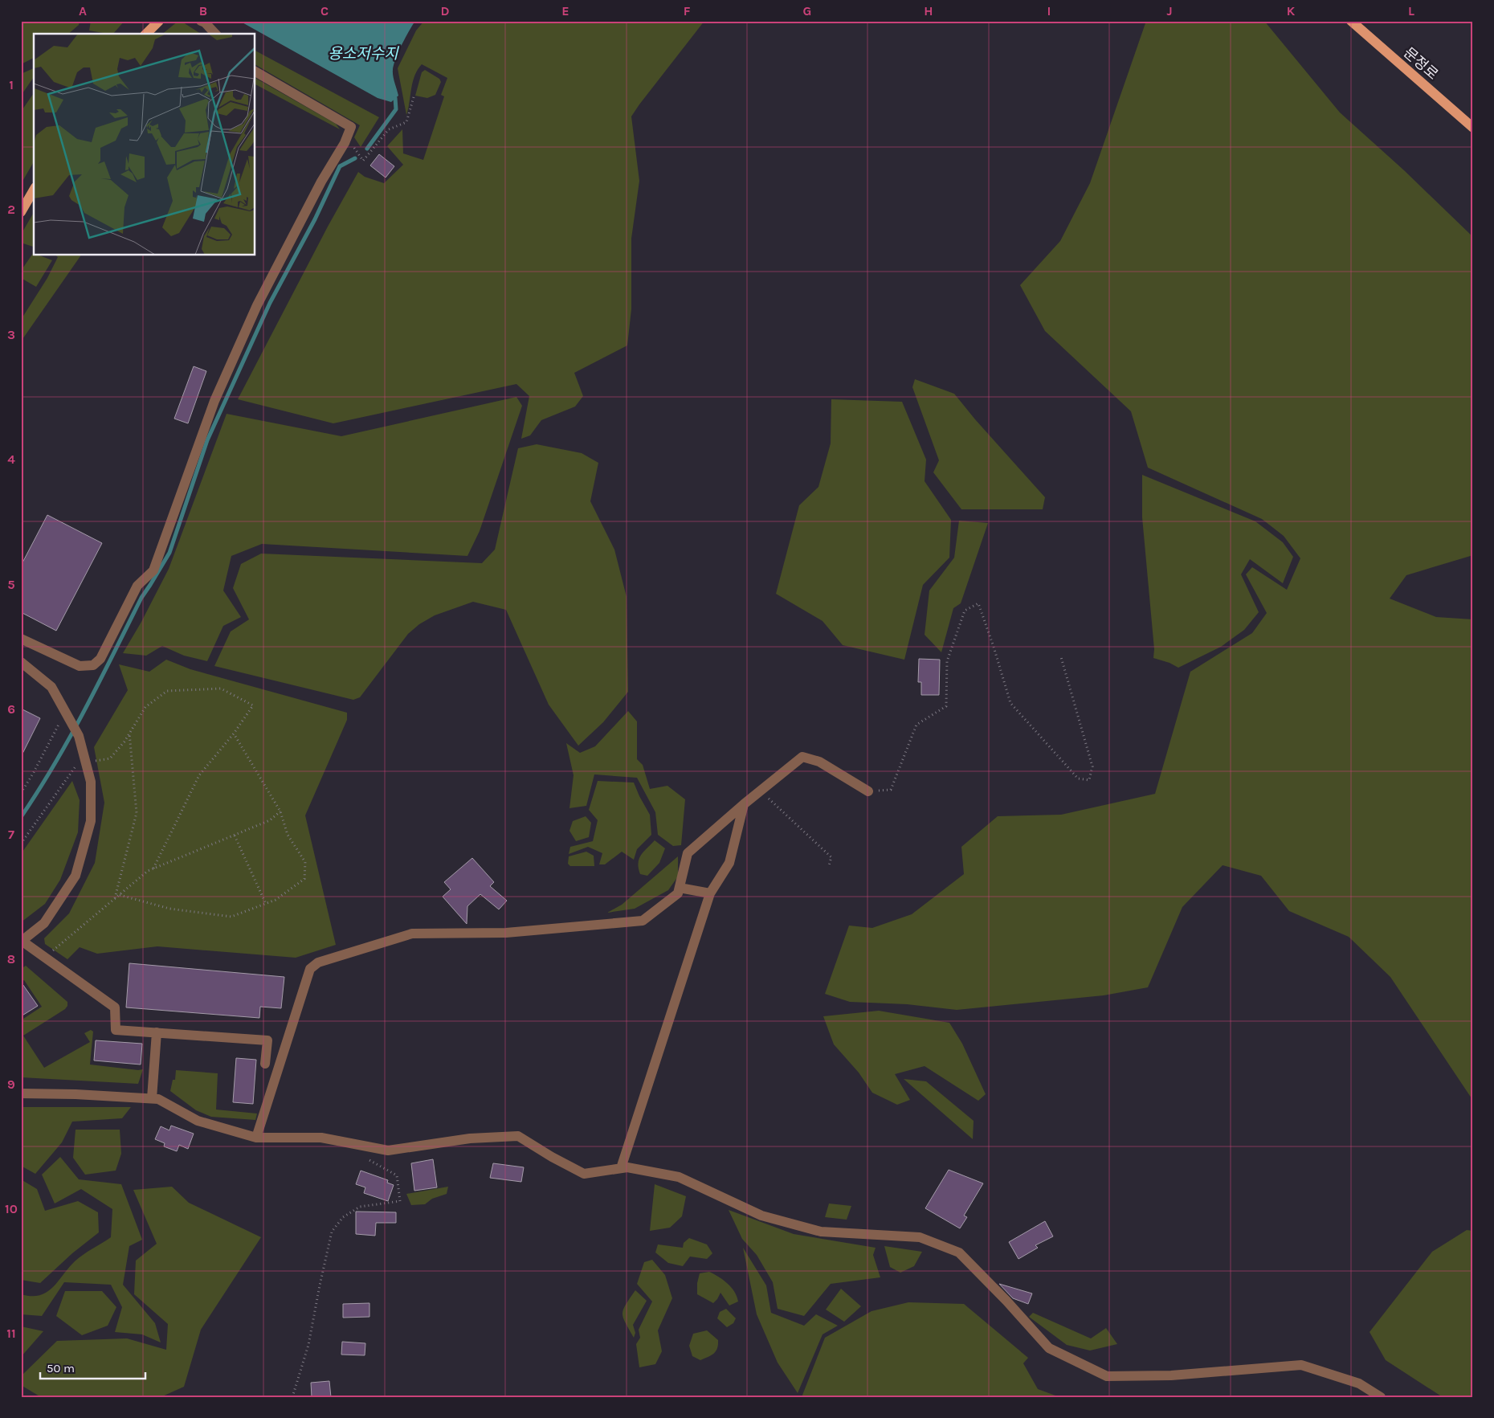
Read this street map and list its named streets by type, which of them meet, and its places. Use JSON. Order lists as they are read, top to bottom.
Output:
{
  "streets": {
    "main road": ["문정로"]
  },
  "water": ["용소저수지"],
  "scale_bar": "50 m",
  "grid": {
    "columns": [
      "A",
      "B",
      "C",
      "D",
      "E",
      "F",
      "G",
      "H",
      "I",
      "J",
      "K",
      "L"
    ],
    "rows": [
      "1",
      "2",
      "3",
      "4",
      "5",
      "6",
      "7",
      "8",
      "9",
      "10",
      "11"
    ]
  }
}
